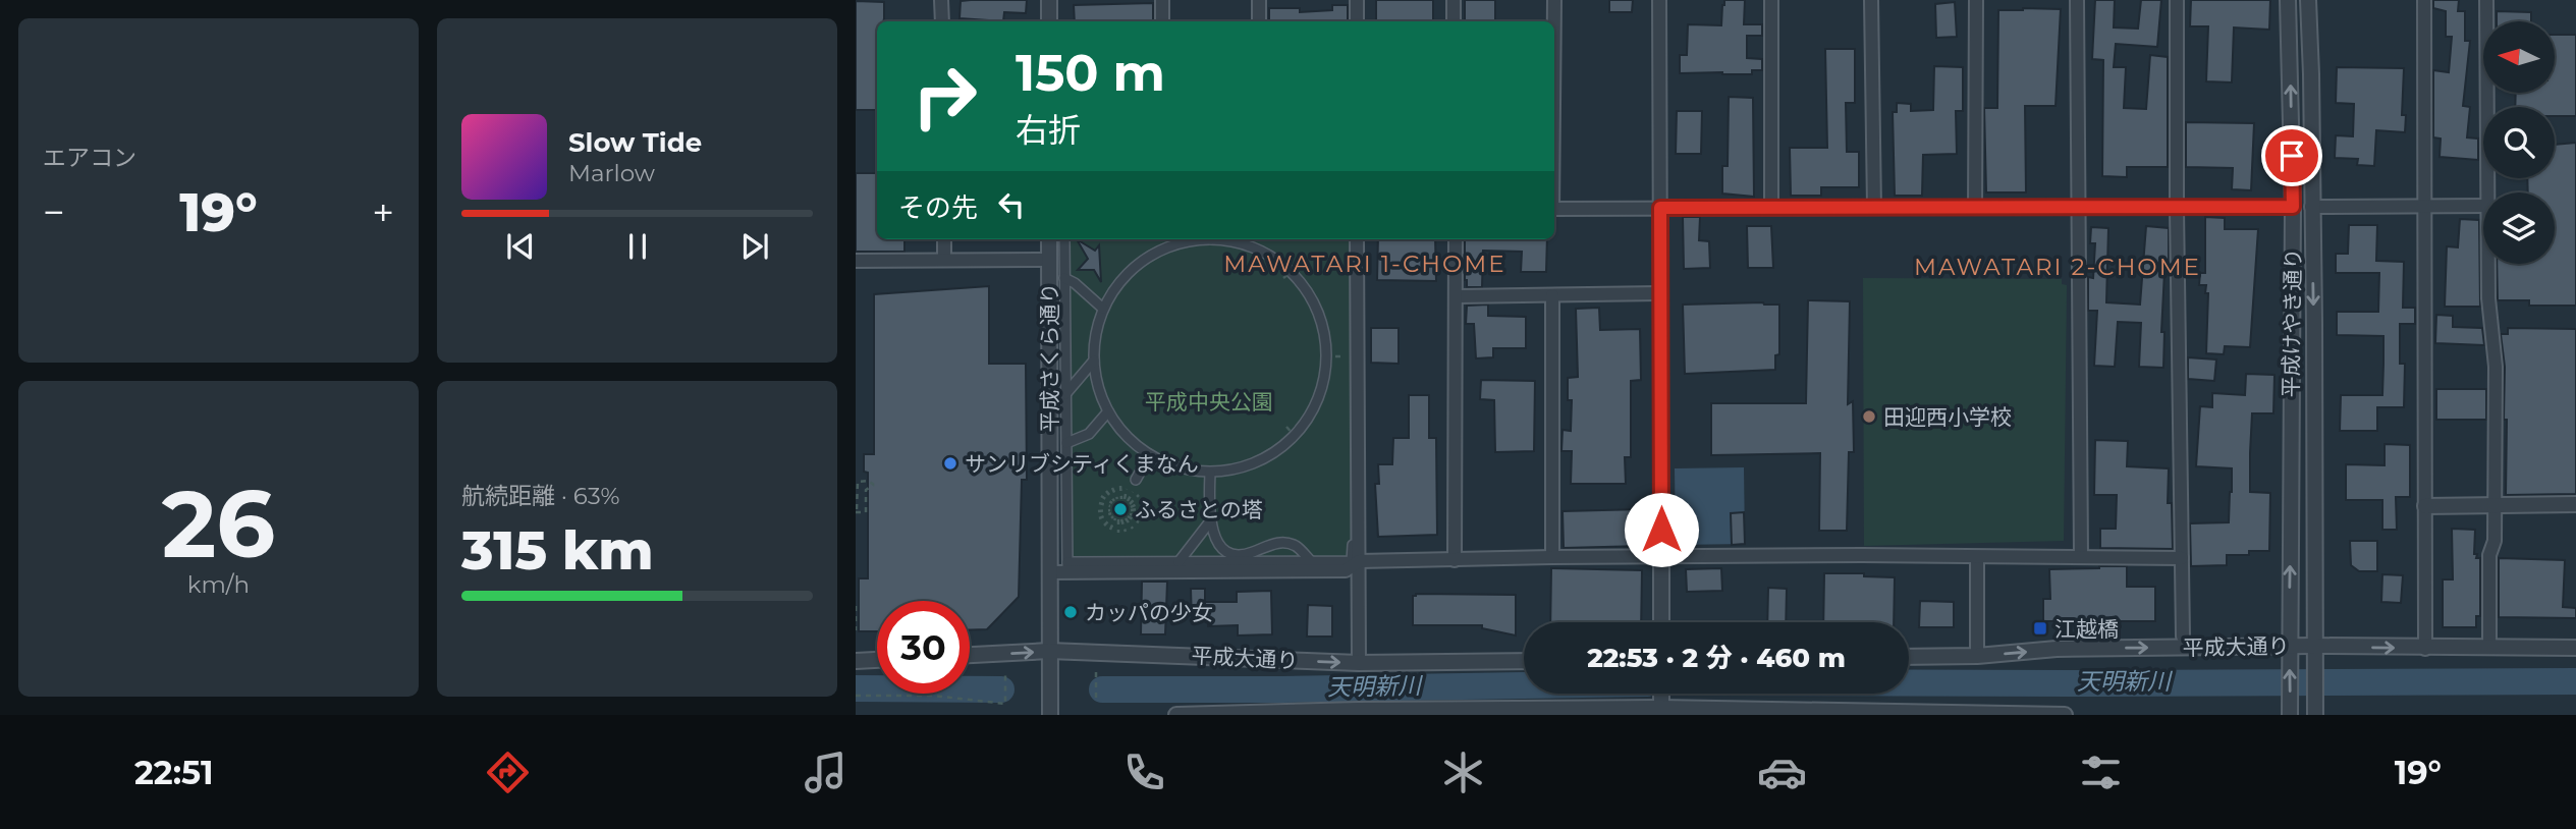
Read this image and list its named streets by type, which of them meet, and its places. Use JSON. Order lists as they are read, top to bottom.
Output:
{
  "streets": {
    "street": ["平成けやき通り", "平成さくら通り", "平成大通り"]
  },
  "crossings": [
    ["平成けやき通り", "平成大通り"],
    ["平成さくら通り", "平成大通り"]
  ],
  "districts": ["MAWATARI 1-CHOME", "MAWATARI 2-CHOME"],
  "water": ["天明新川"],
  "parks": ["平成中央公園"],
  "places": {
    "other": [
      "田迎西小学校",
      "サンリブシティくまなん",
      "ふるさとの塔",
      "カッパの少女"
    ],
    "transit": ["江越橋"]
  },
  "north": "left",
  "page": {
    "tile": [
      "エアコン",
      ["26", "km/h"],
      ["航続距離 · 63%", "315 km"]
    ],
    "turn": ["150 m", "右折"],
    "song": ["Slow Tide", "Marlow"],
    "then": "その先",
    "heat": ["−", "19°", "+"],
    "limit": "30",
    "trip": "22:53 · 2 分 · 460 m",
    "tabs": ["22:51", "19°"]
  }
}
